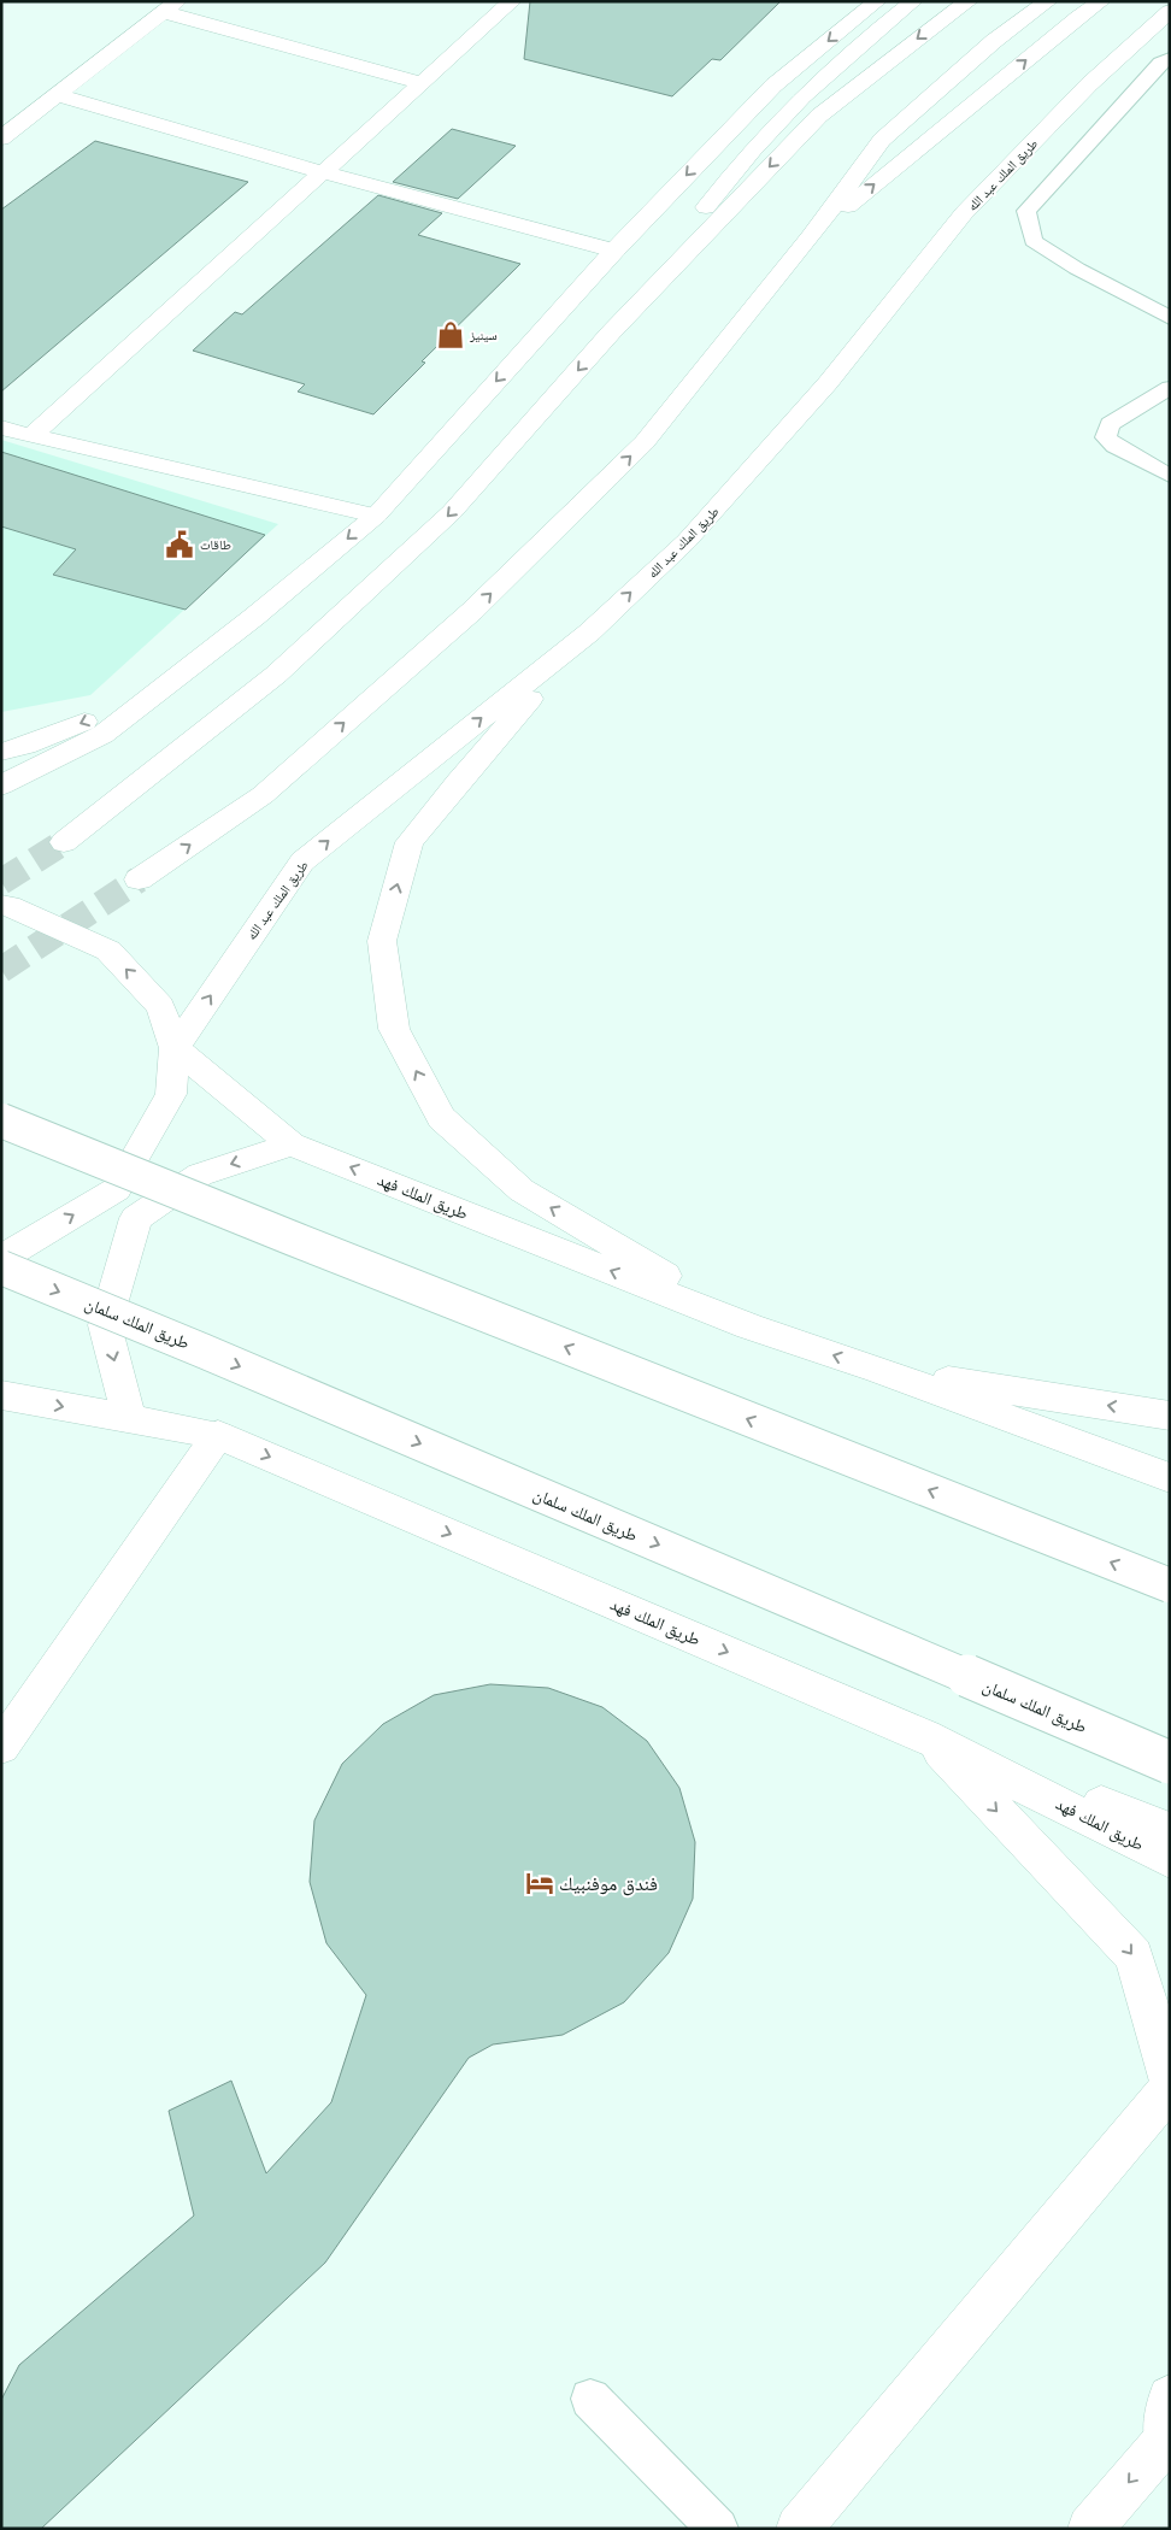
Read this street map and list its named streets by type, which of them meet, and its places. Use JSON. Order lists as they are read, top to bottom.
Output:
{
  "streets": {
    "main road": ["طريق الملك عبد الله", "طريق الملك فهد", "طريق الملك سلمان"]
  },
  "crossings": [
    ["طريق الملك عبد الله", "طريق الملك فهد"]
  ],
  "places": {
    "shop": ["سينيز"],
    "public building": ["طاقات"],
    "hotel": ["فندق موفنبيك"]
  }
}
